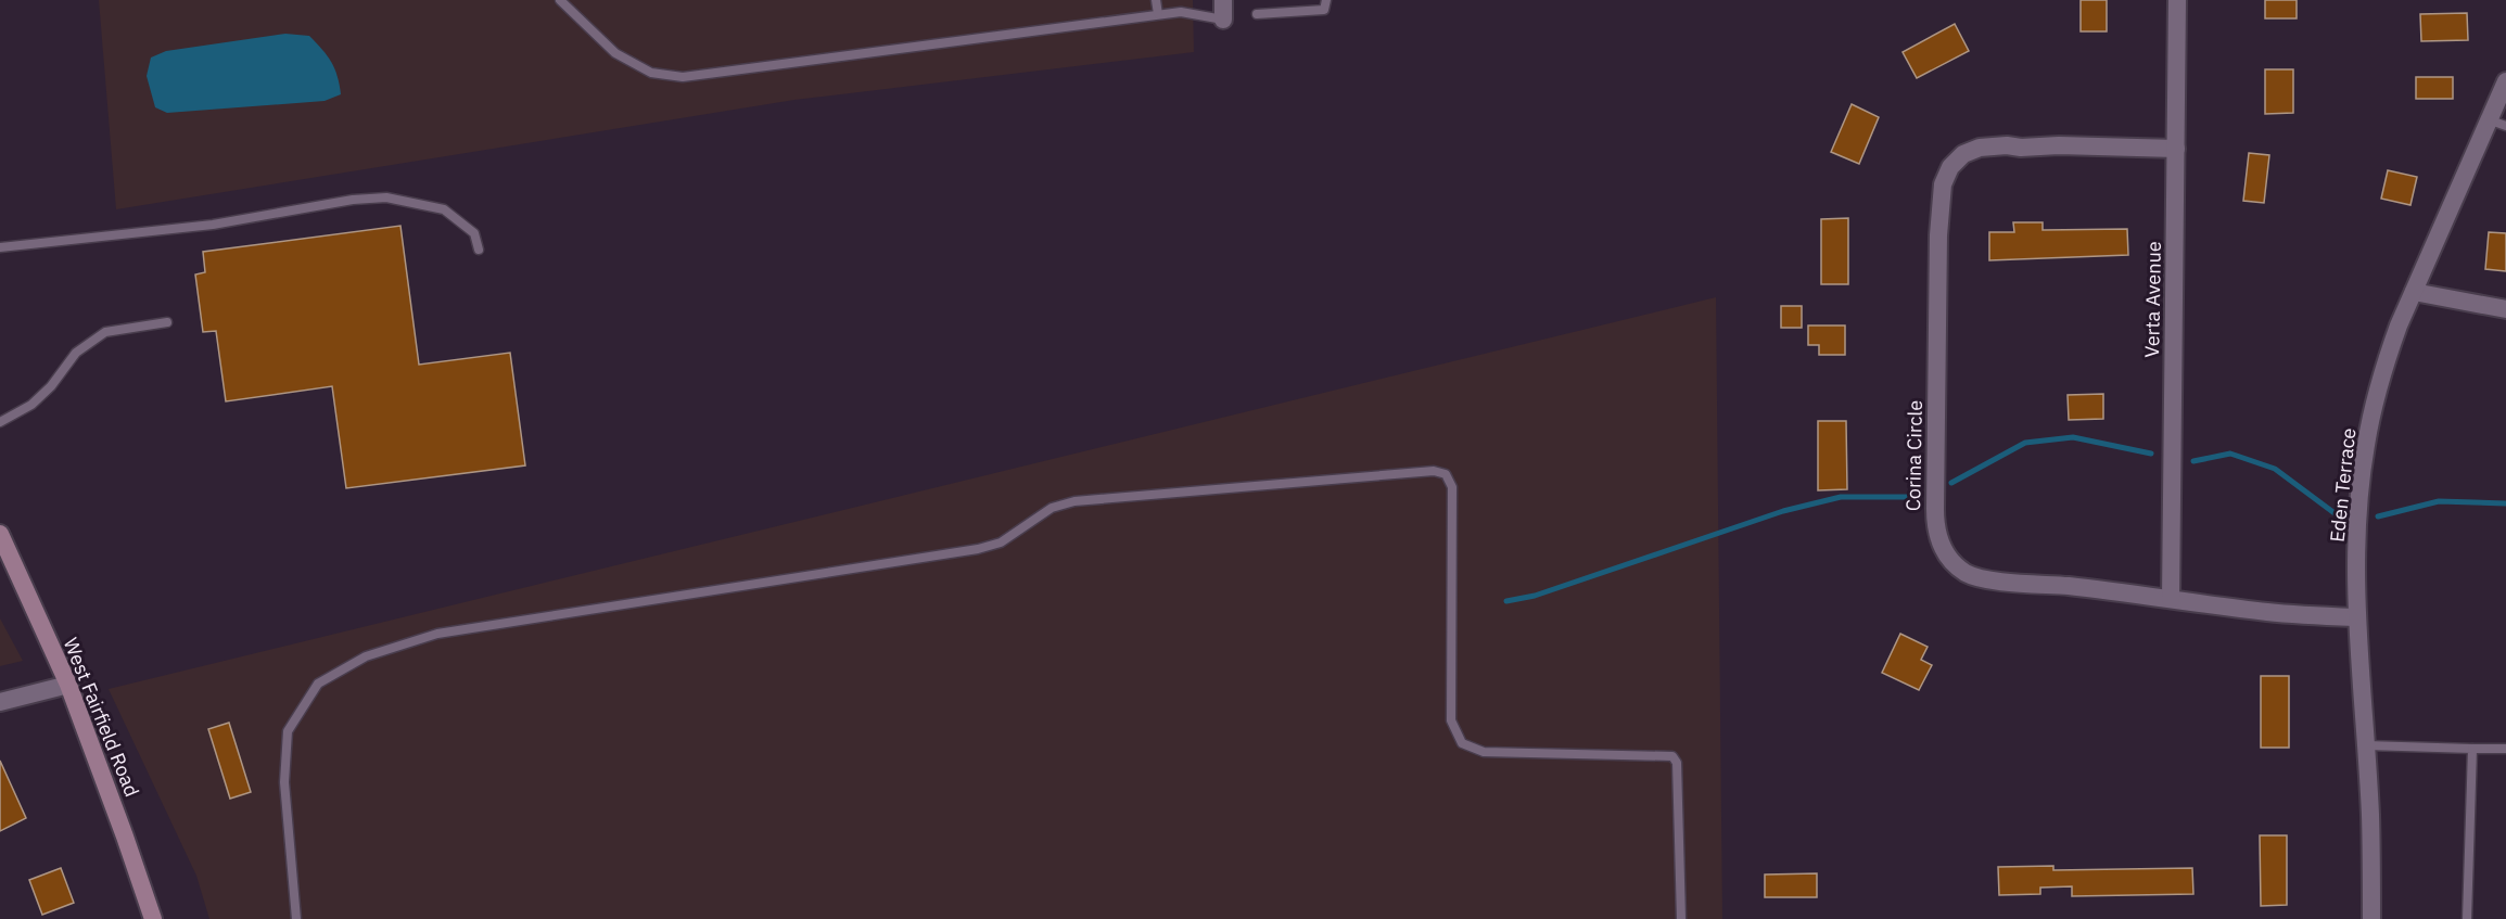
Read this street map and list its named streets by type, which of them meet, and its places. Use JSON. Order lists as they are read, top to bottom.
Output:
{
  "streets": {
    "main road": ["West Fairfield Road"],
    "street": ["Verta Avenue", "Corina Circle", "Eden Terrace"]
  },
  "crossings": [
    ["Verta Avenue", "Corina Circle"],
    ["Corina Circle", "Eden Terrace"]
  ]
}
